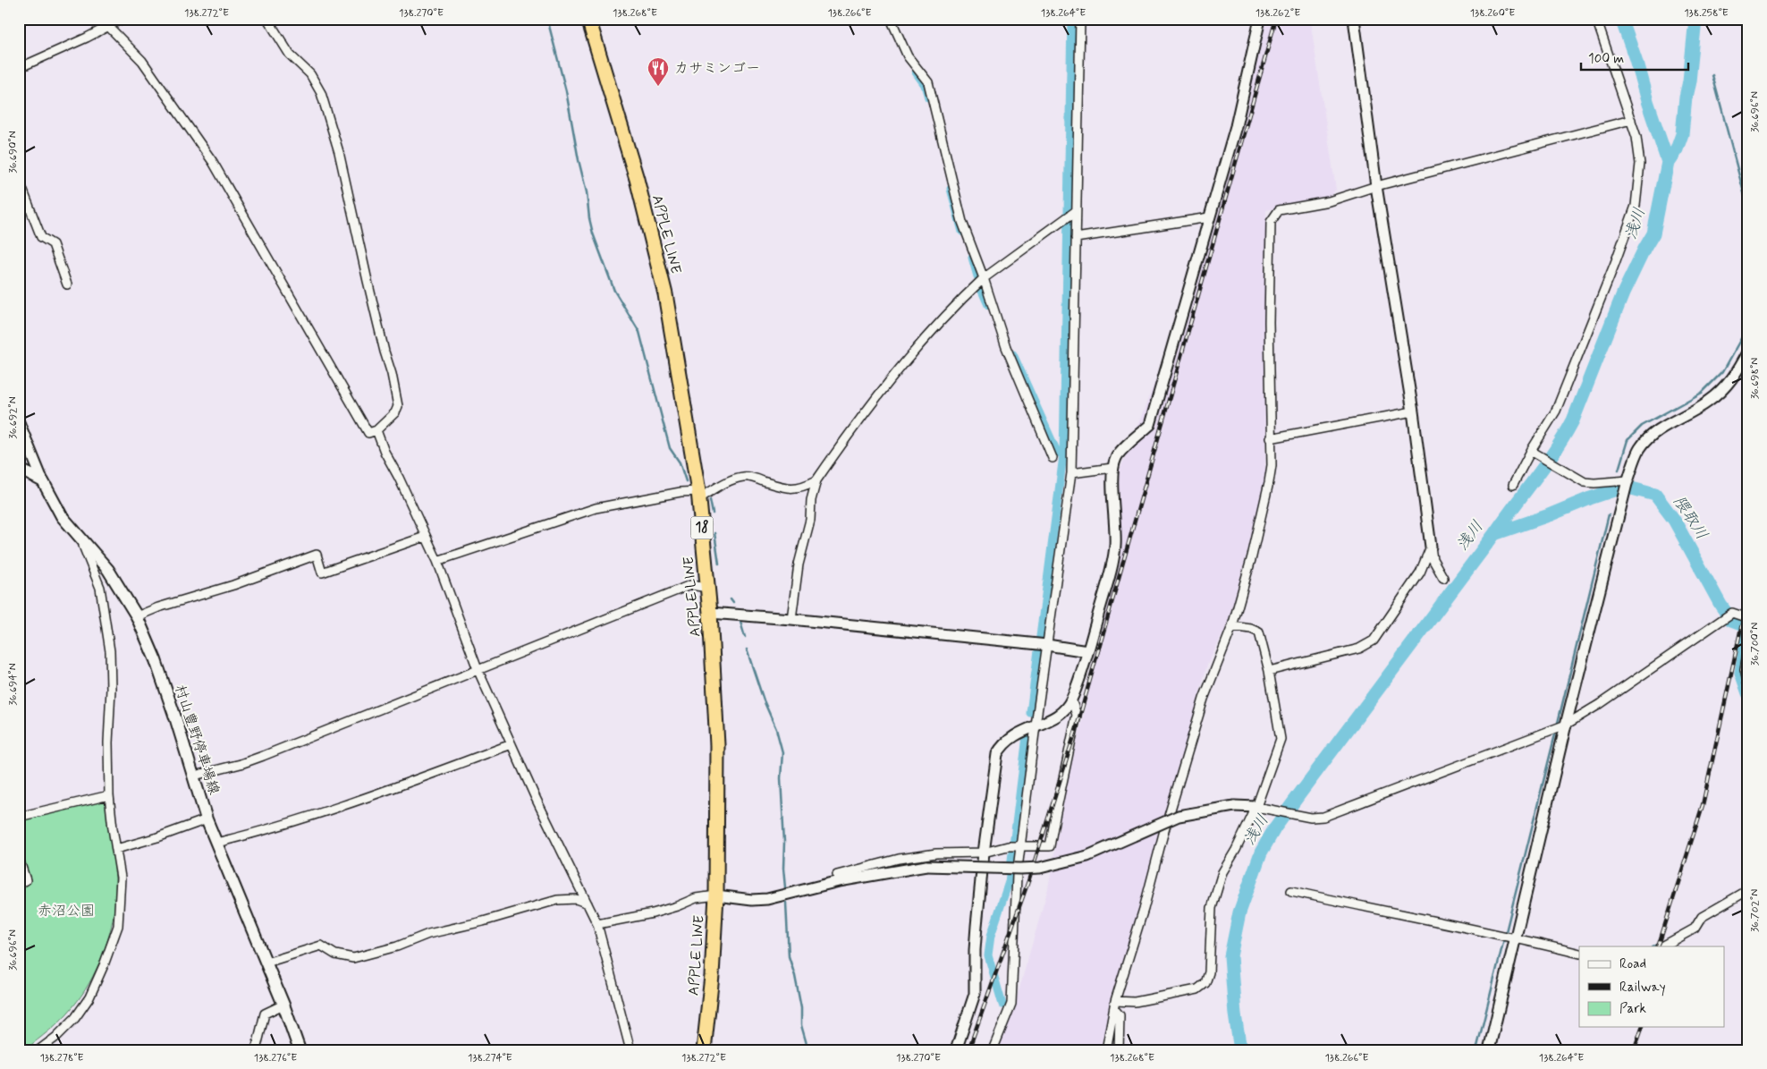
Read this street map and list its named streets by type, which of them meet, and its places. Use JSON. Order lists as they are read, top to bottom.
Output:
{
  "streets": {
    "highway": ["APPLE LINE", "18"],
    "main road": ["村山豊野停車場線"]
  },
  "water": ["浅川", "隈取川"],
  "parks": ["赤沼公園"],
  "places": {
    "restaurant": ["カサミンゴー"]
  },
  "legend": ["Road", "Railway", "Park"],
  "scale_bar": "100 m",
  "coordinates": [
    "138.272°E",
    "138.270°E",
    "138.268°E",
    "138.266°E",
    "138.264°E",
    "138.262°E",
    "138.260°E",
    "138.258°E",
    "36.696°N",
    "36.690°N",
    "36.698°N",
    "36.692°N",
    "36.700°N",
    "36.694°N",
    "36.702°N",
    "138.278°E",
    "138.276°E",
    "138.274°E"
  ]
}
